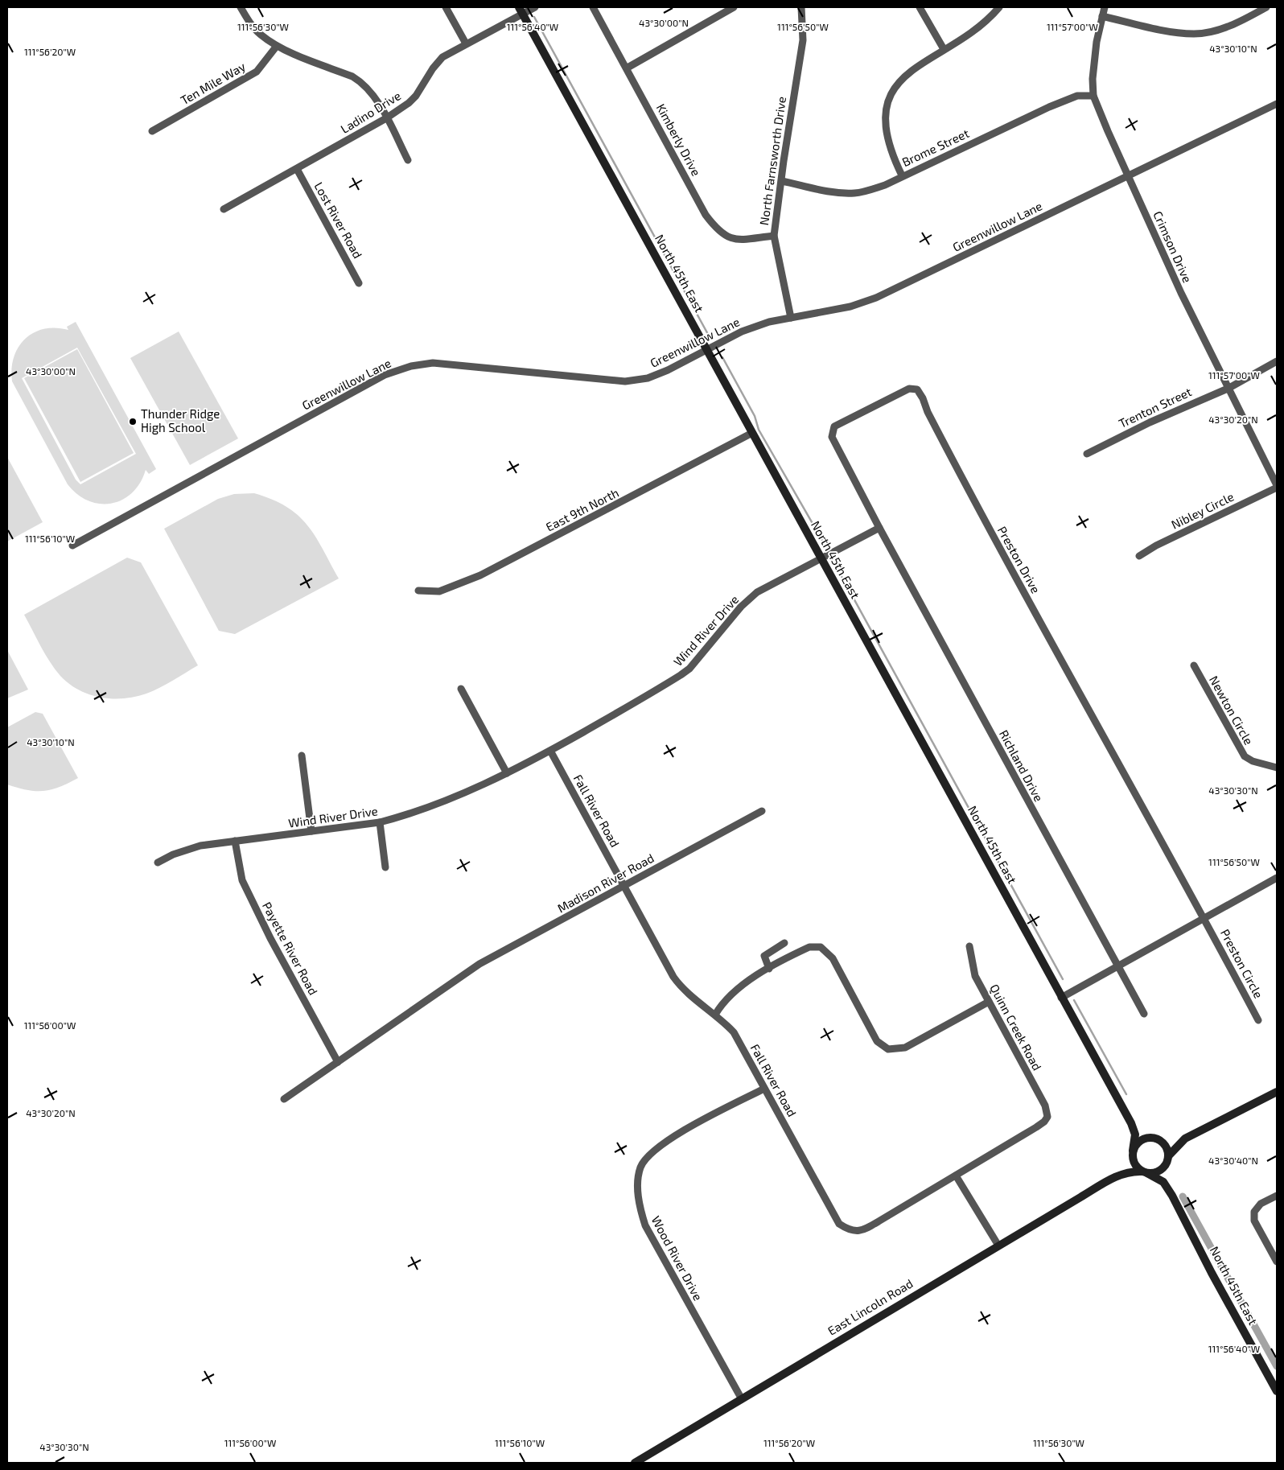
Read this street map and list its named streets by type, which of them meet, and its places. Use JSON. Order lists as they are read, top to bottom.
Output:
{
  "streets": {
    "main road": ["North 45th East", "East Lincoln Road"],
    "street": [
      "Ten Mile Way",
      "Ladino Drive",
      "Kimberly Drive",
      "Brome Street",
      "North Farnsworth Drive",
      "Lost River Road",
      "Greenwillow Lane",
      "Crimson Drive",
      "Trenton Street",
      "East 9th North",
      "Nibley Circle",
      "Preston Drive",
      "Wind River Drive",
      "Newton Circle",
      "Richland Drive",
      "Fall River Road",
      "Madison River Road",
      "Payette River Road",
      "Preston Circle",
      "Quinn Creek Road",
      "Wood River Drive"
    ]
  },
  "crossings": [
    ["Ladino Drive", "Lost River Road"],
    ["Ladino Drive", "North 45th East"],
    ["Kimberly Drive", "North Farnsworth Drive"],
    ["Brome Street", "North Farnsworth Drive"],
    ["Brome Street", "Crimson Drive"],
    ["North Farnsworth Drive", "Greenwillow Lane"],
    ["Greenwillow Lane", "Crimson Drive"],
    ["Greenwillow Lane", "North 45th East"],
    ["Crimson Drive", "Trenton Street"],
    ["Crimson Drive", "Nibley Circle"],
    ["North 45th East", "East 9th North"],
    ["North 45th East", "Wind River Drive"],
    ["North 45th East", "East Lincoln Road"],
    ["Preston Drive", "Wind River Drive"],
    ["Preston Drive", "Richland Drive"],
    ["Preston Drive", "Preston Circle"],
    ["Wind River Drive", "Richland Drive"],
    ["Wind River Drive", "Fall River Road"],
    ["Wind River Drive", "Payette River Road"],
    ["Fall River Road", "Madison River Road"],
    ["Fall River Road", "Quinn Creek Road"],
    ["Fall River Road", "Wood River Drive"],
    ["Madison River Road", "Payette River Road"],
    ["Wood River Drive", "East Lincoln Road"]
  ],
  "places": ["Thunder Ridge High School"],
  "coordinates": [
    "43°30'00\"N",
    "111°56'30\"W",
    "111°56'40\"W",
    "111°56'50\"W",
    "111°57'00\"W",
    "43°30'10\"N",
    "111°56'20\"W",
    "43°30'20\"N",
    "111°56'10\"W",
    "43°30'30\"N",
    "111°56'00\"W",
    "43°30'40\"N"
  ]
}
